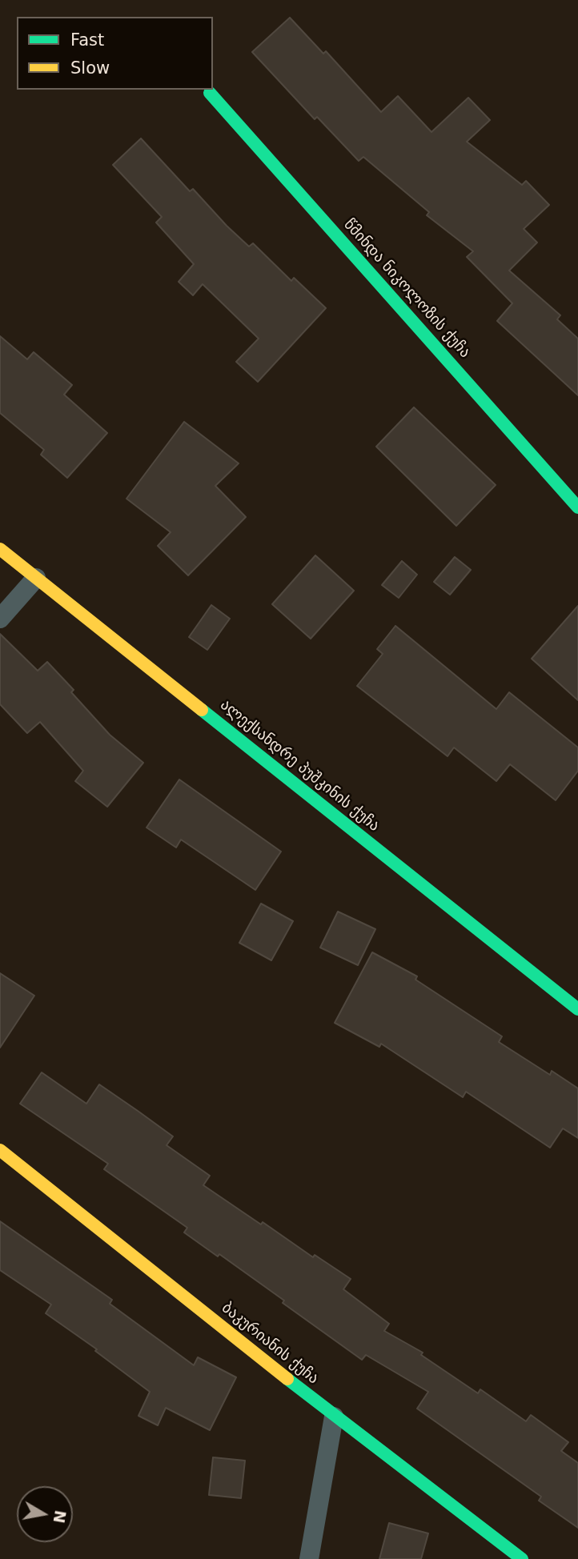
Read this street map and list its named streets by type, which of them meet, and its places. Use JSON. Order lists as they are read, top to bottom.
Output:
{
  "streets": {
    "street": ["წმინდა ნიკოლოზის ქუჩა", "ალექსანდრე პუშკინის ქუჩა", "ბაკურიანის ქუჩა"]
  },
  "legend": ["Fast", "Slow"],
  "north": "right"
}
